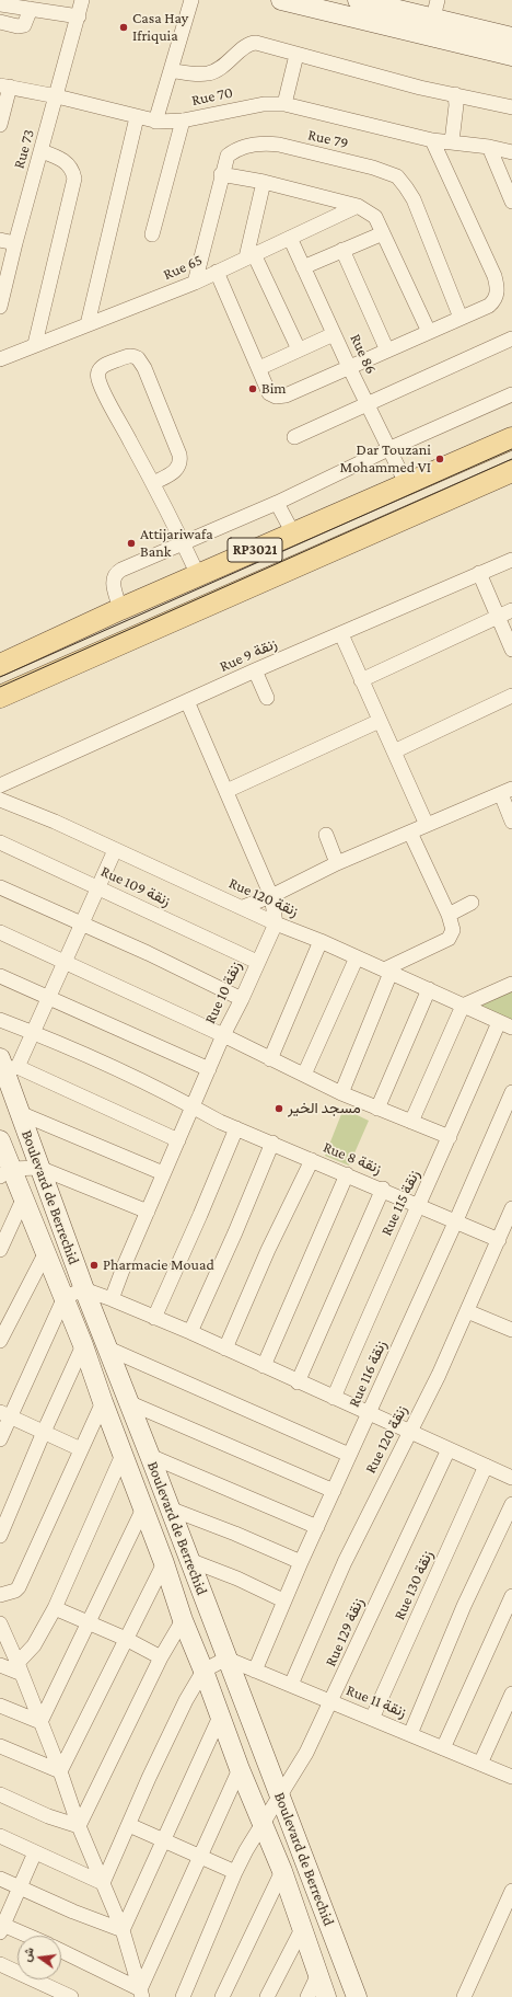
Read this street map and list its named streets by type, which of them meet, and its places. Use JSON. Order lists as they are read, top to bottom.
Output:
{
  "streets": {
    "main road": ["RP3021"],
    "street": [
      "Rue 70",
      "Rue 79",
      "Rue 73",
      "Rue 65",
      "Rue 86",
      "Rue 9 زنقة",
      "Rue 109 زنقة",
      "Rue 120 زنقة",
      "Rue 10 زنقة",
      "Rue 8 زنقة",
      "Boulevard de Berrechid",
      "Rue 115 زنقة",
      "Rue 116 زنقة",
      "Rue 130 زنقة",
      "Rue 129 زنقة",
      "Rue 11 زنقة"
    ]
  },
  "crossings": [
    ["Rue 70", "Rue 73"],
    ["Rue 79", "Rue 65"],
    ["Rue 65", "Rue 86"],
    ["Rue 86", "RP3021"],
    ["Rue 109 زنقة", "Rue 10 زنقة"],
    ["Rue 120 زنقة", "Rue 10 زنقة"],
    ["Rue 120 زنقة", "Rue 8 زنقة"],
    ["Rue 120 زنقة", "Rue 115 زنقة"],
    ["Rue 120 زنقة", "Rue 11 زنقة"],
    ["Rue 10 زنقة", "Rue 8 زنقة"],
    ["Rue 8 زنقة", "Rue 115 زنقة"],
    ["Rue 8 زنقة", "Rue 116 زنقة"],
    ["Boulevard de Berrechid", "Rue 129 زنقة"],
    ["Boulevard de Berrechid", "Rue 11 زنقة"],
    ["Rue 116 زنقة", "Rue 11 زنقة"],
    ["Rue 130 زنقة", "Rue 11 زنقة"],
    ["Rue 129 زنقة", "Rue 11 زنقة"]
  ],
  "places": [
    "Casa Hay Ifriquia",
    "Bim",
    "Dar Touzani Mohammed VI",
    "Attijariwafa Bank",
    "مسجد الخير",
    "Pharmacie Mouad"
  ],
  "north": "left"
}
